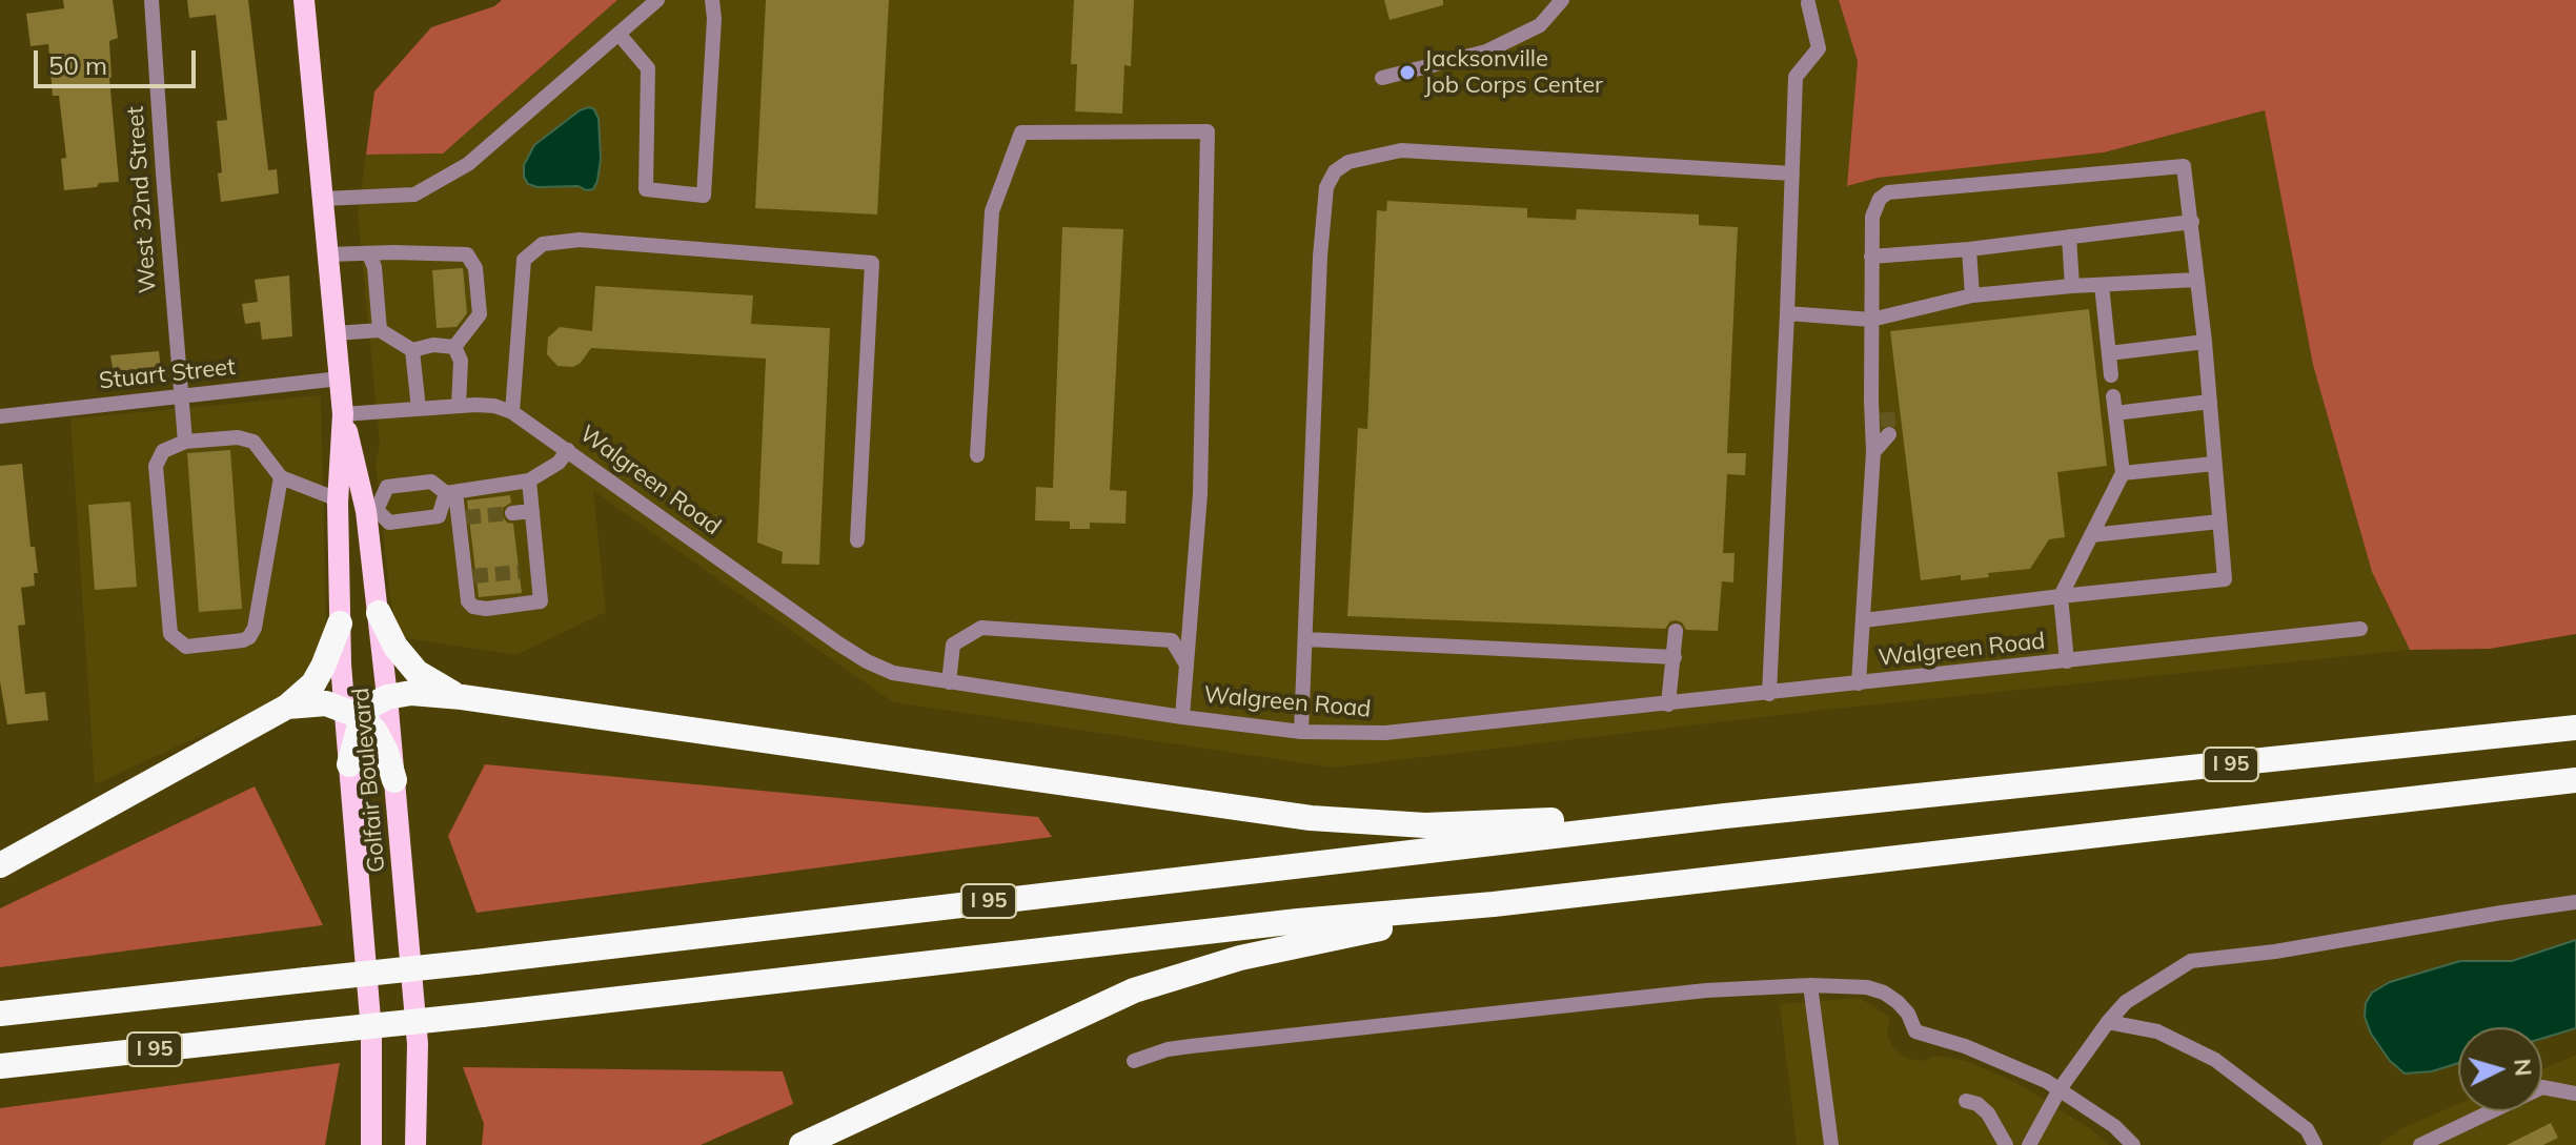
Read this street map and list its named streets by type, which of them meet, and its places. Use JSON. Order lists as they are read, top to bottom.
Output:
{
  "streets": {
    "highway": ["I 95"],
    "main road": ["Golfair Boulevard"],
    "street": ["West 32nd Street", "Stuart Street", "Walgreen Road"]
  },
  "crossings": [
    ["West 32nd Street", "Stuart Street"],
    ["Stuart Street", "Golfair Boulevard"],
    ["Walgreen Road", "Golfair Boulevard"]
  ],
  "places": ["Jacksonville Job Corps Center"],
  "scale_bar": "50 m",
  "north": "right"
}
